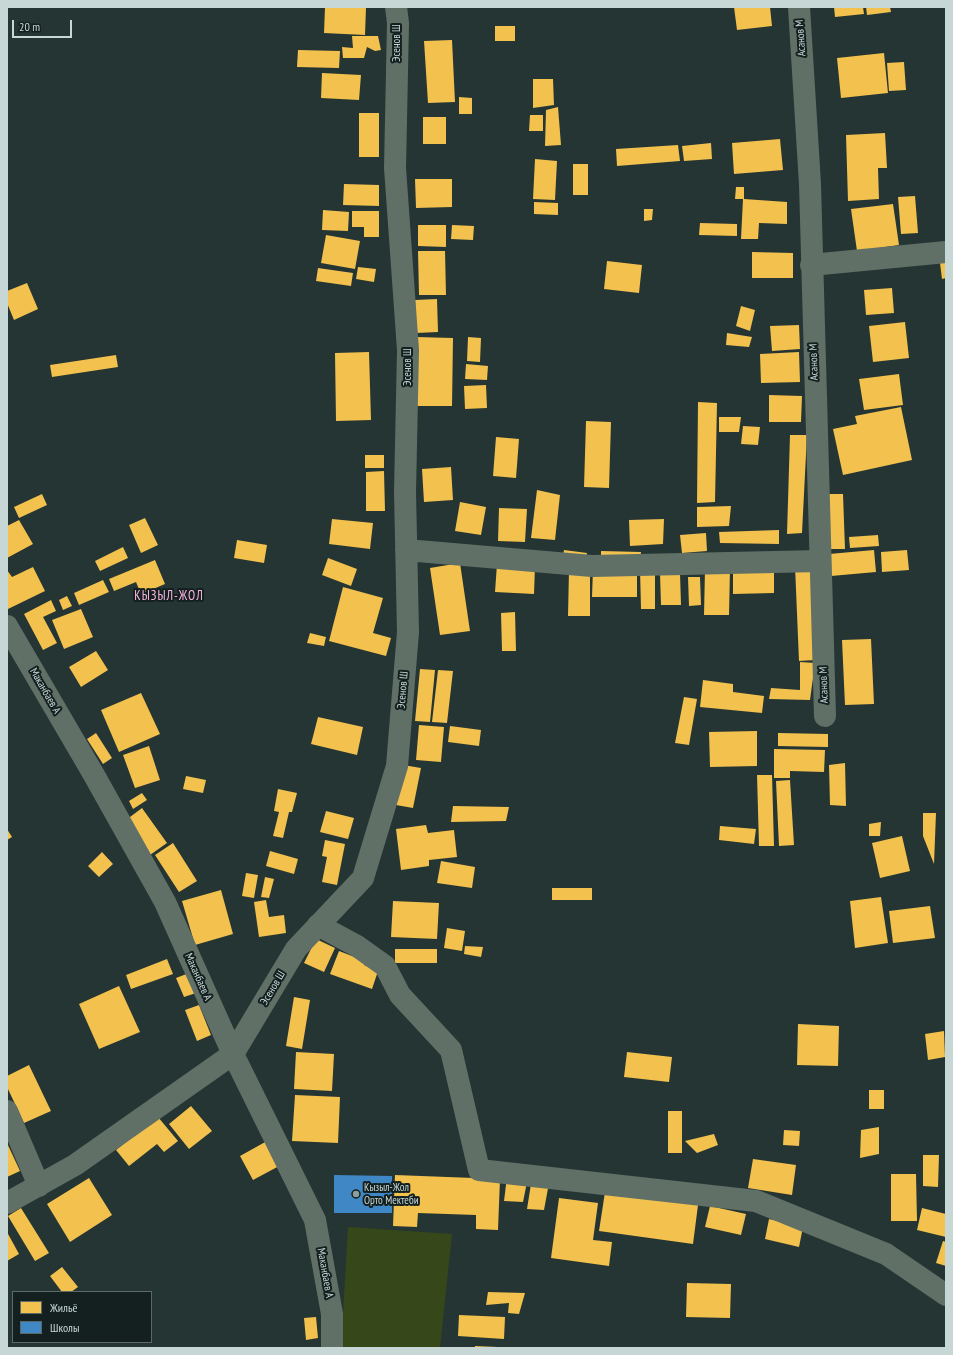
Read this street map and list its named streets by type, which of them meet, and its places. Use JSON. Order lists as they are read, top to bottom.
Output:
{
  "streets": {
    "street": ["Асанов М", "Эсенов Ш", "Маканбаев А"]
  },
  "crossings": [
    ["Эсенов Ш", "Маканбаев А"]
  ],
  "districts": ["КЫЗЫЛ-ЖОЛ"],
  "places": ["Кызыл-Жол Орто Мектеби"],
  "legend": ["Жильё", "Школы"],
  "scale_bar": "20 m"
}
